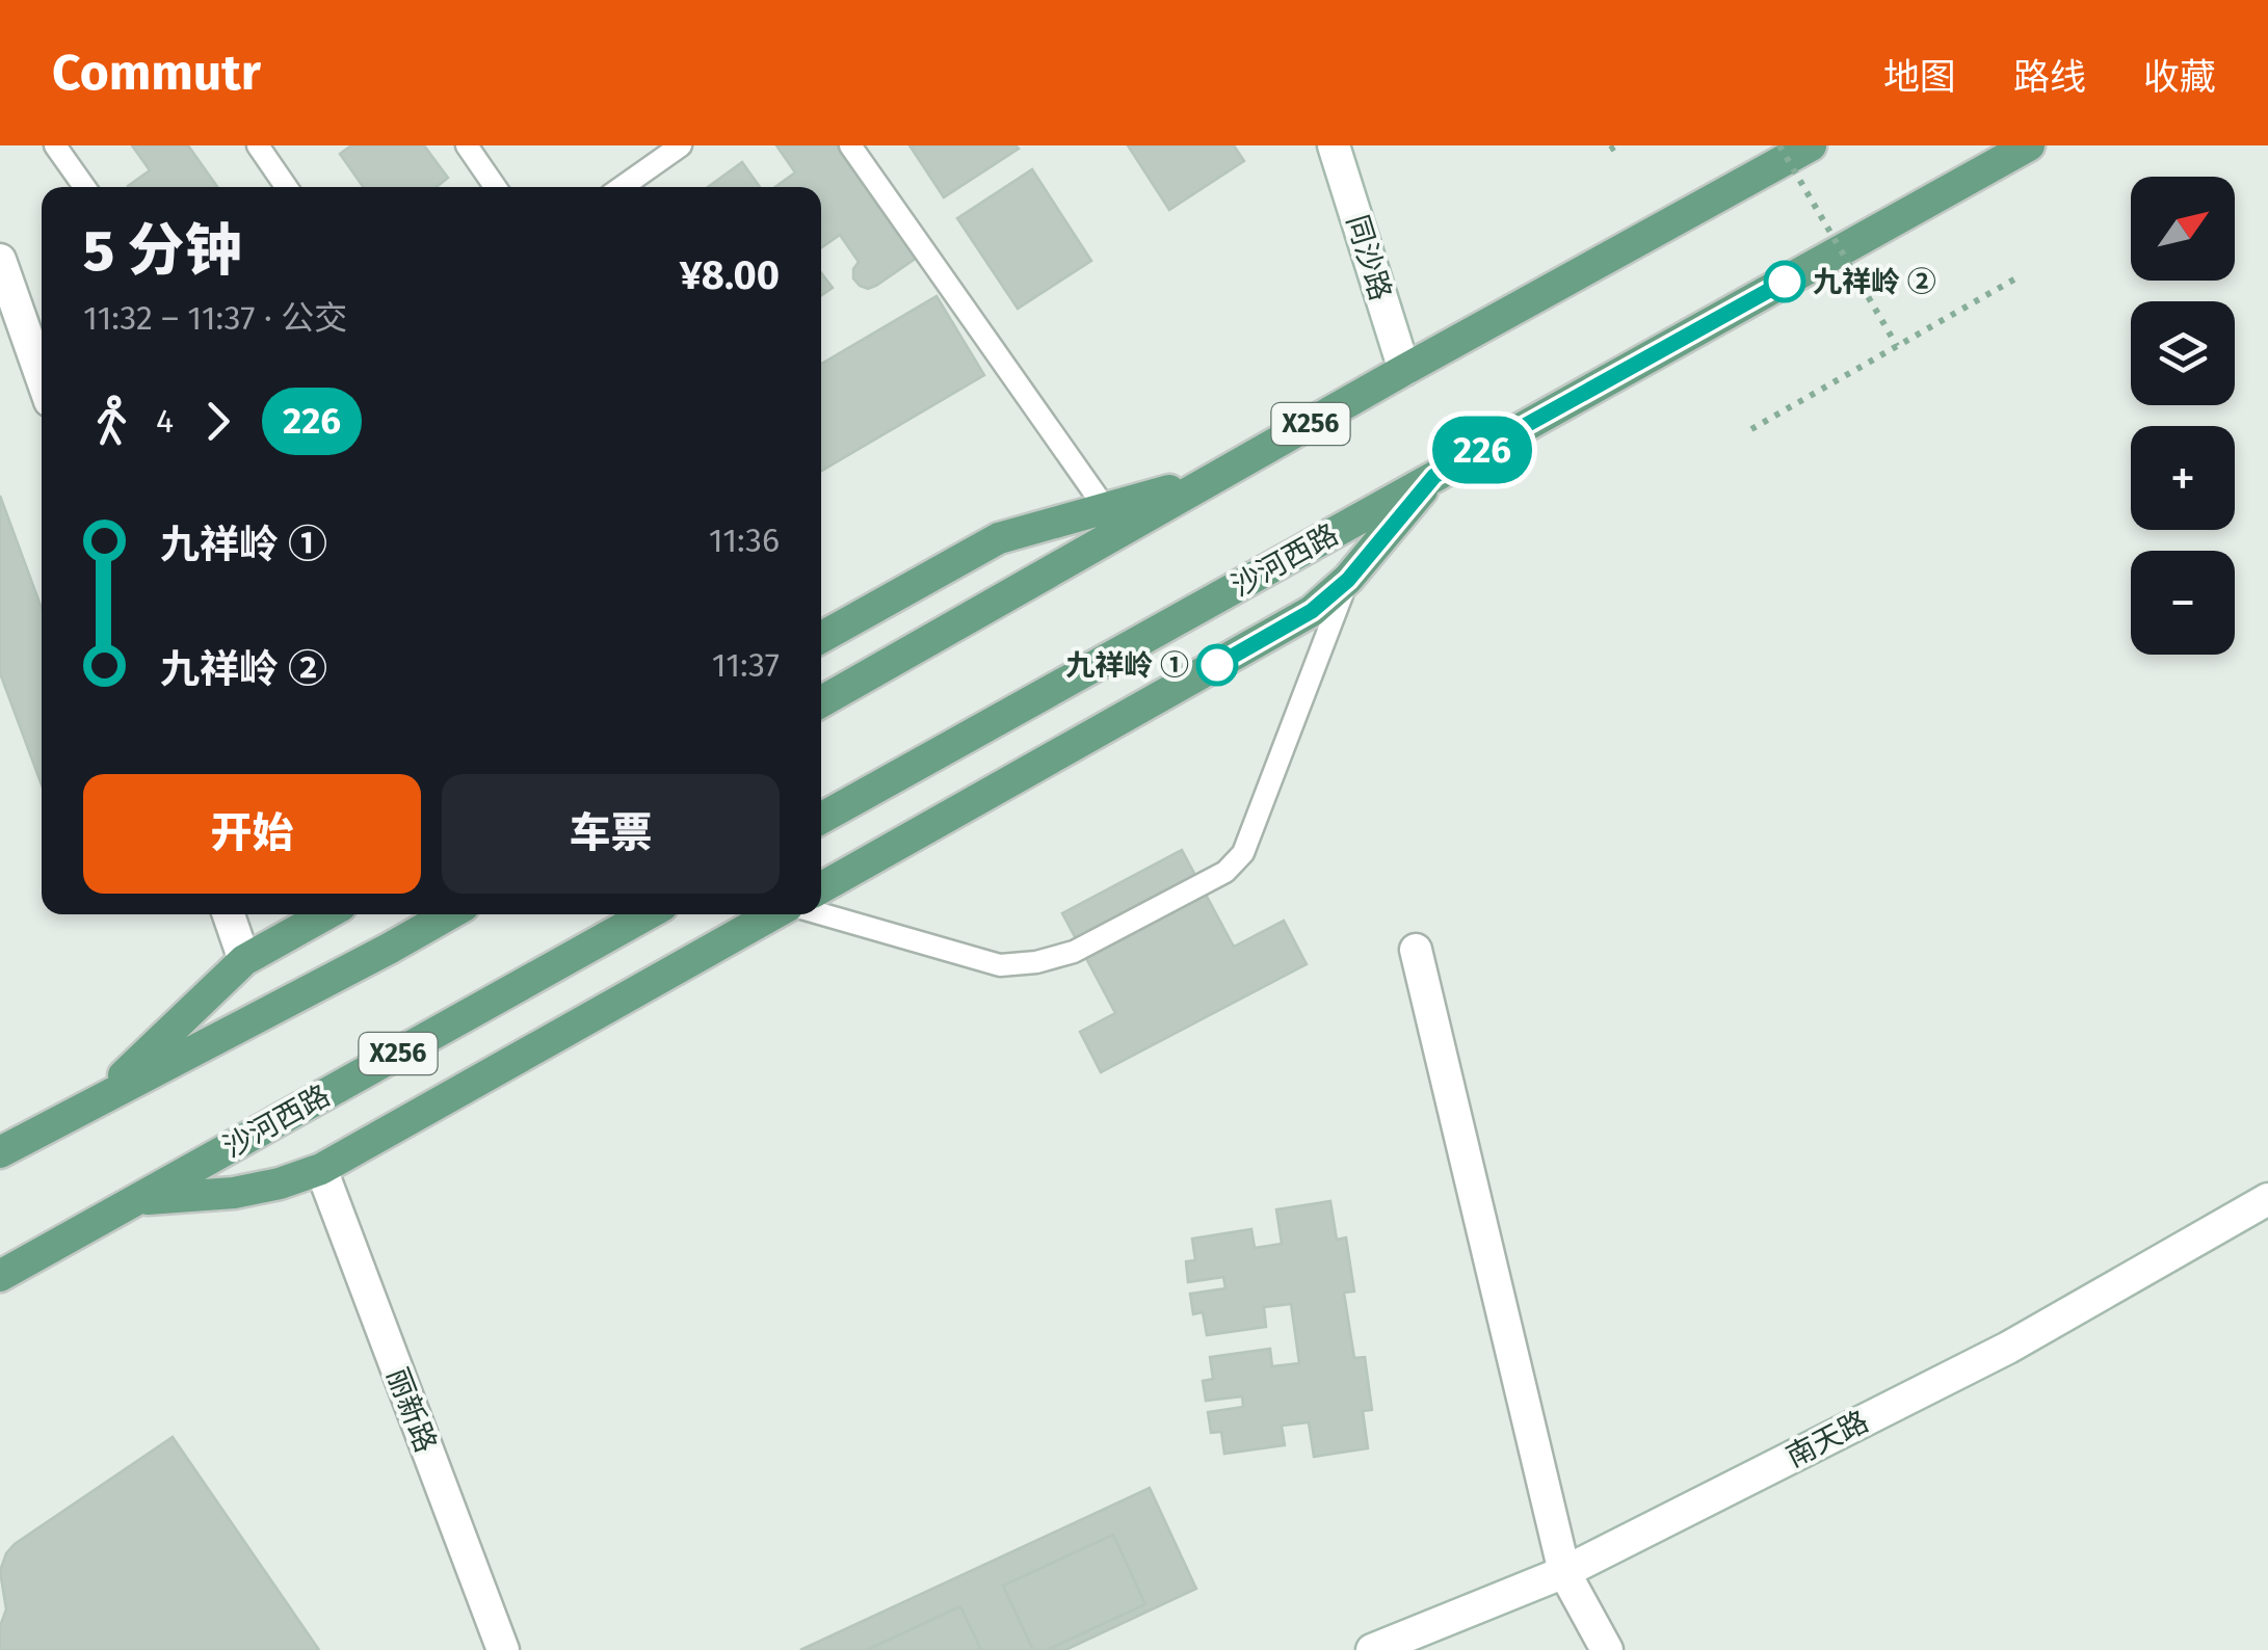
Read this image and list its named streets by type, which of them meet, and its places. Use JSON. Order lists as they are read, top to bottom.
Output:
{
  "streets": {
    "main road": ["X256", "沙河西路"],
    "street": ["同沙路", "丽新路", "南天路"]
  },
  "crossings": [
    ["同沙路", "X256"]
  ],
  "places": ["九祥岭 ②", "九祥岭 ①"],
  "lines": ["bus line 226"],
  "north": "top right",
  "page": {
    "header": "Commutr",
    "nav": ["地图", "路线", "收藏"],
    "on_map": "226",
    "map_buttons": ["+", "−"],
    "heading": ["5 分钟", "11:32 – 11:37 · 公交", "¥8.00"],
    "legs": ["4", "226"],
    "list": [
      {
        "name": "九祥岭 ①",
        "value": "11:36"
      },
      {
        "name": "九祥岭 ②",
        "value": "11:37"
      }
    ],
    "buttons": ["开始", "车票"]
  }
}
